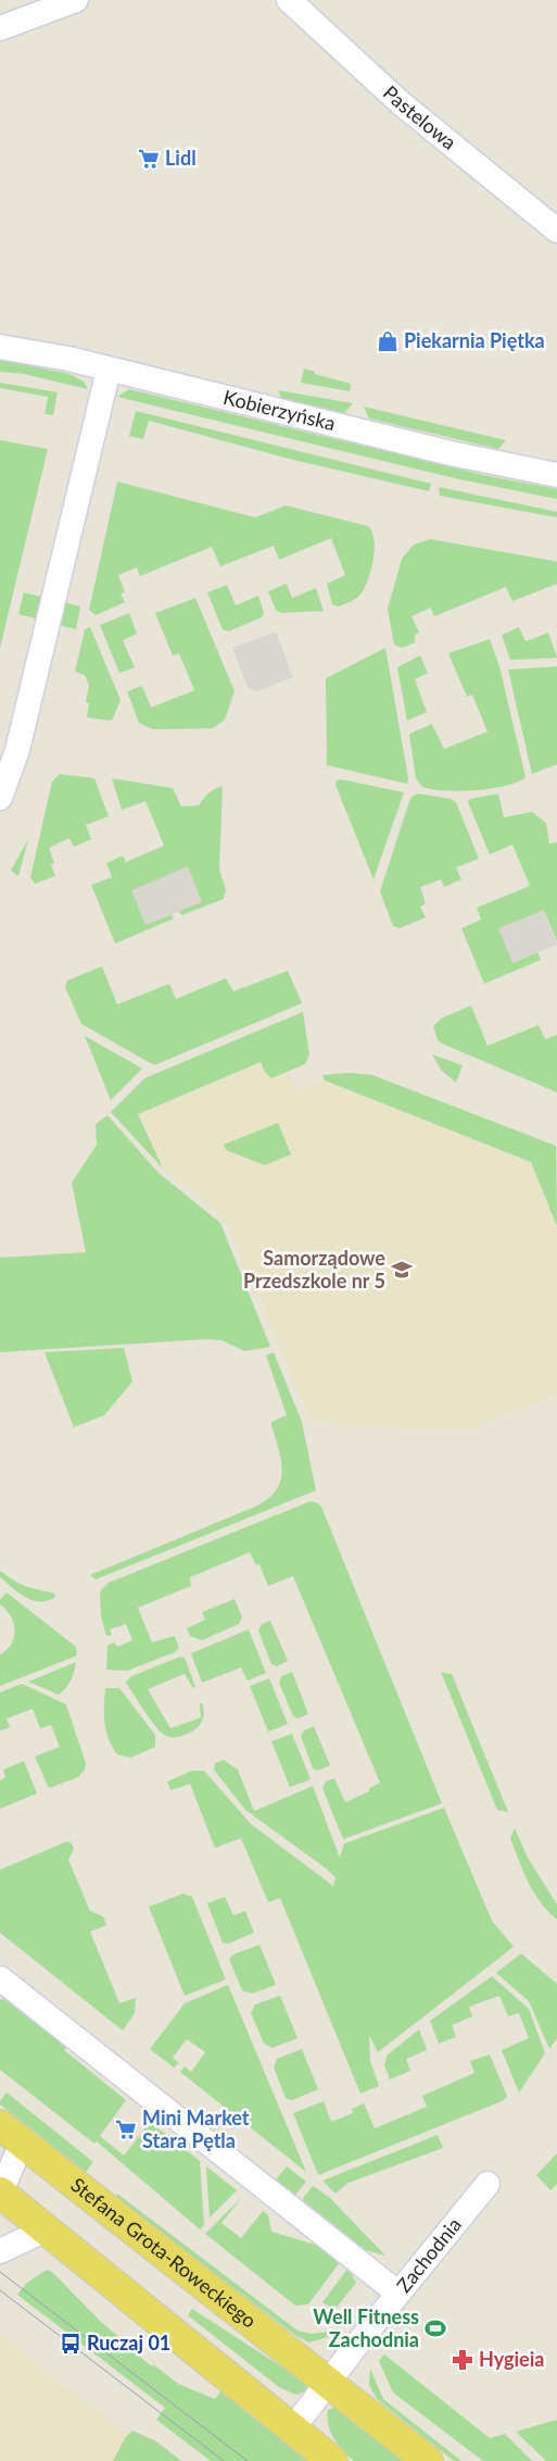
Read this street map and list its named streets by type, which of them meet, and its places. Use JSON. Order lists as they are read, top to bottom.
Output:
{
  "streets": {
    "main road": ["Stefana Grota-Roweckiego"],
    "street": ["Pastelowa", "Kobierzyńska", "Zachodnia"]
  },
  "crossings": [
    ["Stefana Grota-Roweckiego", "Zachodnia"]
  ],
  "places": {
    "supermarket": ["Lidl", "Mini Market Stara Pętla"],
    "shop": ["Piekarnia Piętka"],
    "school or university": ["Samorządowe Przedszkole nr 5"],
    "sports": ["Well Fitness Zachodnia"],
    "bus stop": ["Ruczaj 01"],
    "pharmacy": ["Hygieia"]
  }
}
